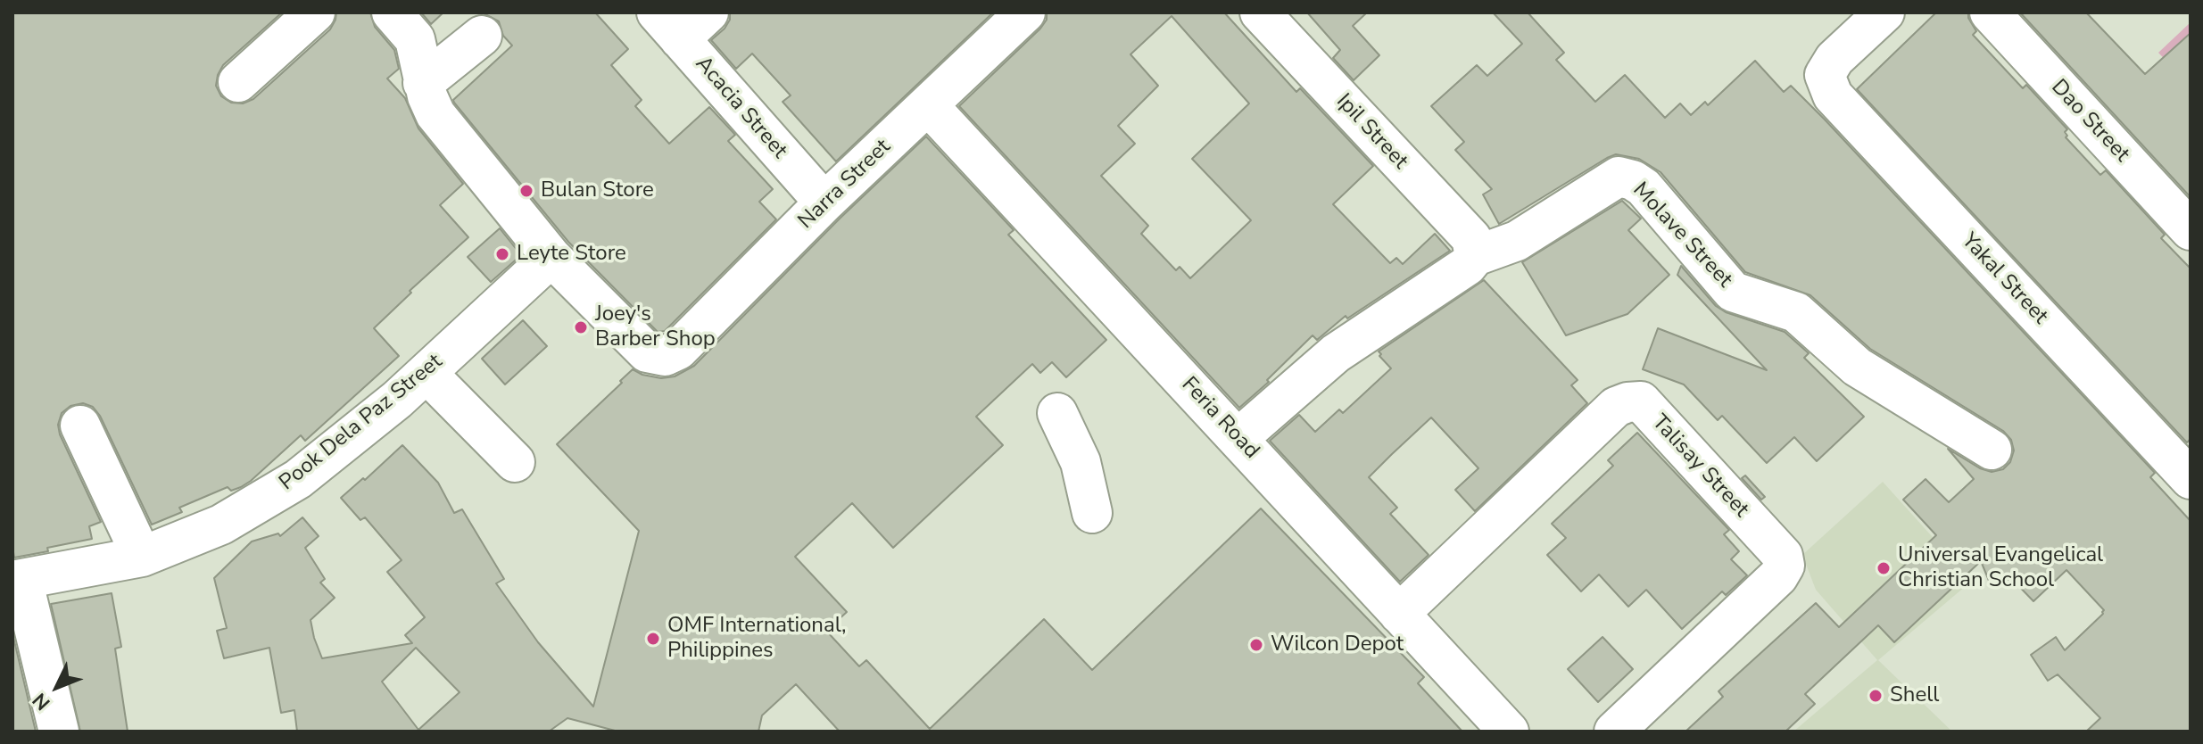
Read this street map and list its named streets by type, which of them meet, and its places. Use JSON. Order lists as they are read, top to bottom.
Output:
{
  "streets": {
    "street": [
      "Acacia Street",
      "Dao Street",
      "Ipil Street",
      "Narra Street",
      "Molave Street",
      "Yakal Street",
      "Feria Road",
      "Pook Dela Paz Street",
      "Talisay Street"
    ]
  },
  "crossings": [
    ["Acacia Street", "Narra Street"],
    ["Ipil Street", "Molave Street"],
    ["Narra Street", "Feria Road"],
    ["Narra Street", "Pook Dela Paz Street"],
    ["Molave Street", "Feria Road"],
    ["Feria Road", "Talisay Street"]
  ],
  "places": [
    "Bulan Store",
    "Leyte Store",
    "Joey's Barber Shop",
    "Universal Evangelical Christian School",
    "OMF International, Philippines",
    "Wilcon Depot",
    "Shell"
  ],
  "north": "bottom left"
}
